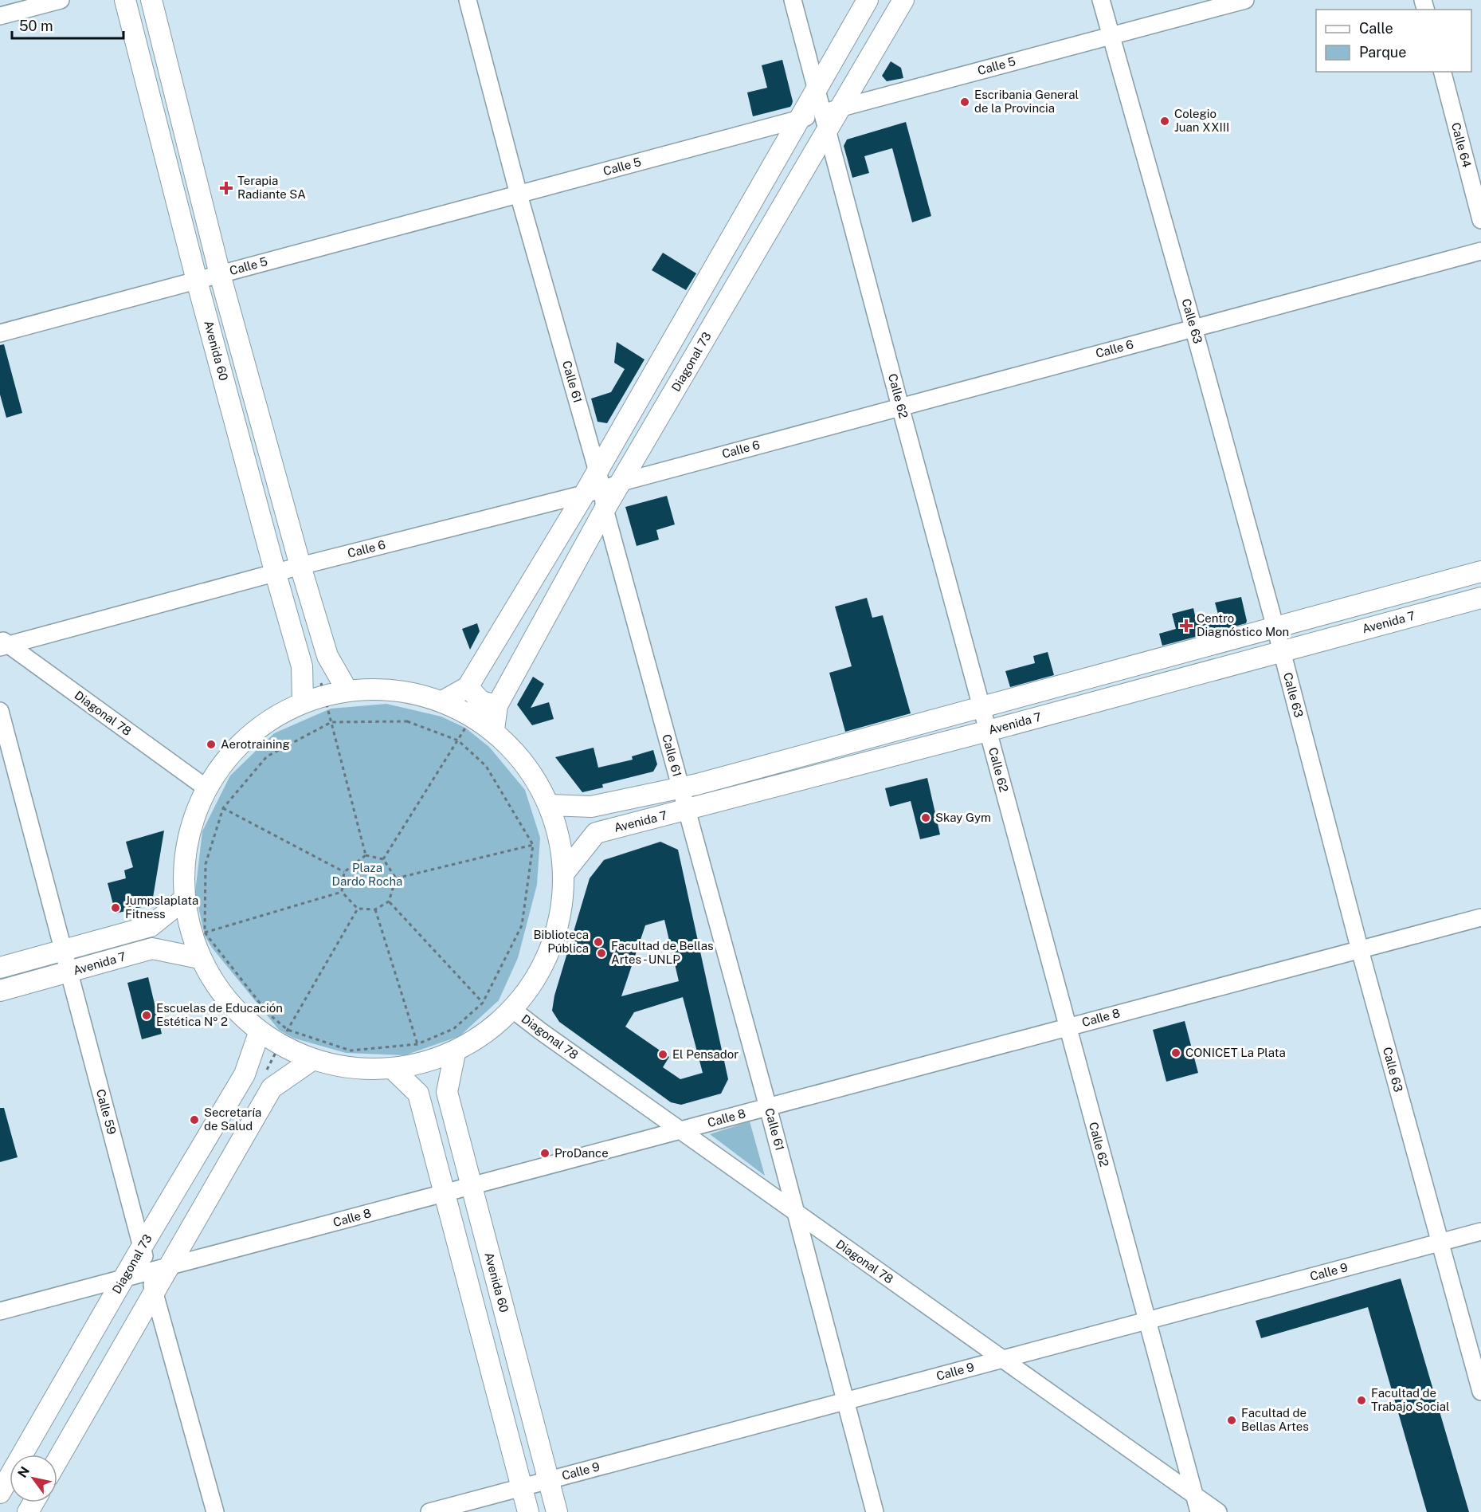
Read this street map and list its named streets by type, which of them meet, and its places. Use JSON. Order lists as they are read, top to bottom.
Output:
{
  "streets": {
    "main road": ["Avenida 60", "Diagonal 73", "Avenida 7"],
    "street": [
      "Calle 5",
      "Calle 64",
      "Calle 63",
      "Calle 6",
      "Calle 61",
      "Calle 62",
      "Diagonal 78",
      "Calle 8",
      "Calle 59",
      "Calle 9"
    ]
  },
  "crossings": [
    ["Calle 5", "Calle 63"],
    ["Calle 5", "Avenida 60"],
    ["Calle 5", "Diagonal 73"],
    ["Calle 5", "Calle 61"],
    ["Calle 5", "Calle 62"],
    ["Calle 63", "Calle 6"],
    ["Calle 63", "Avenida 7"],
    ["Calle 63", "Calle 8"],
    ["Calle 63", "Calle 9"],
    ["Calle 6", "Avenida 60"],
    ["Calle 6", "Diagonal 73"],
    ["Calle 6", "Calle 61"],
    ["Calle 6", "Calle 62"],
    ["Calle 6", "Diagonal 78"],
    ["Avenida 60", "Calle 8"],
    ["Avenida 60", "Calle 9"],
    ["Diagonal 73", "Calle 61"],
    ["Diagonal 73", "Calle 62"],
    ["Diagonal 73", "Calle 8"],
    ["Diagonal 73", "Calle 59"],
    ["Calle 61", "Avenida 7"],
    ["Calle 61", "Diagonal 78"],
    ["Calle 61", "Calle 8"],
    ["Calle 61", "Calle 9"],
    ["Calle 62", "Avenida 7"],
    ["Calle 62", "Diagonal 78"],
    ["Calle 62", "Calle 8"],
    ["Calle 62", "Calle 9"],
    ["Avenida 7", "Calle 59"],
    ["Diagonal 78", "Calle 8"],
    ["Diagonal 78", "Calle 9"],
    ["Calle 8", "Calle 59"]
  ],
  "parks": ["Plaza Dardo Rocha"],
  "places": {
    "other": [
      "Escribania General de la Provincia",
      "Colegio Juan XXIII",
      "Aerotraining",
      "Skay Gym",
      "Jumpslaplata Fitness",
      "Biblioteca Pública",
      "Facultad de Bellas Artes - UNLP",
      "Escuelas de Educación Estética Nº 2",
      "CONICET La Plata",
      "El Pensador",
      "Secretaría de Salud",
      "ProDance",
      "Facultad de Trabajo Social",
      "Facultad de Bellas Artes"
    ],
    "health": ["Terapia Radiante SA", "Centro Diagnóstico Mon"]
  },
  "legend": ["Calle", "Parque"],
  "scale_bar": "50 m",
  "north": "top left"
}
